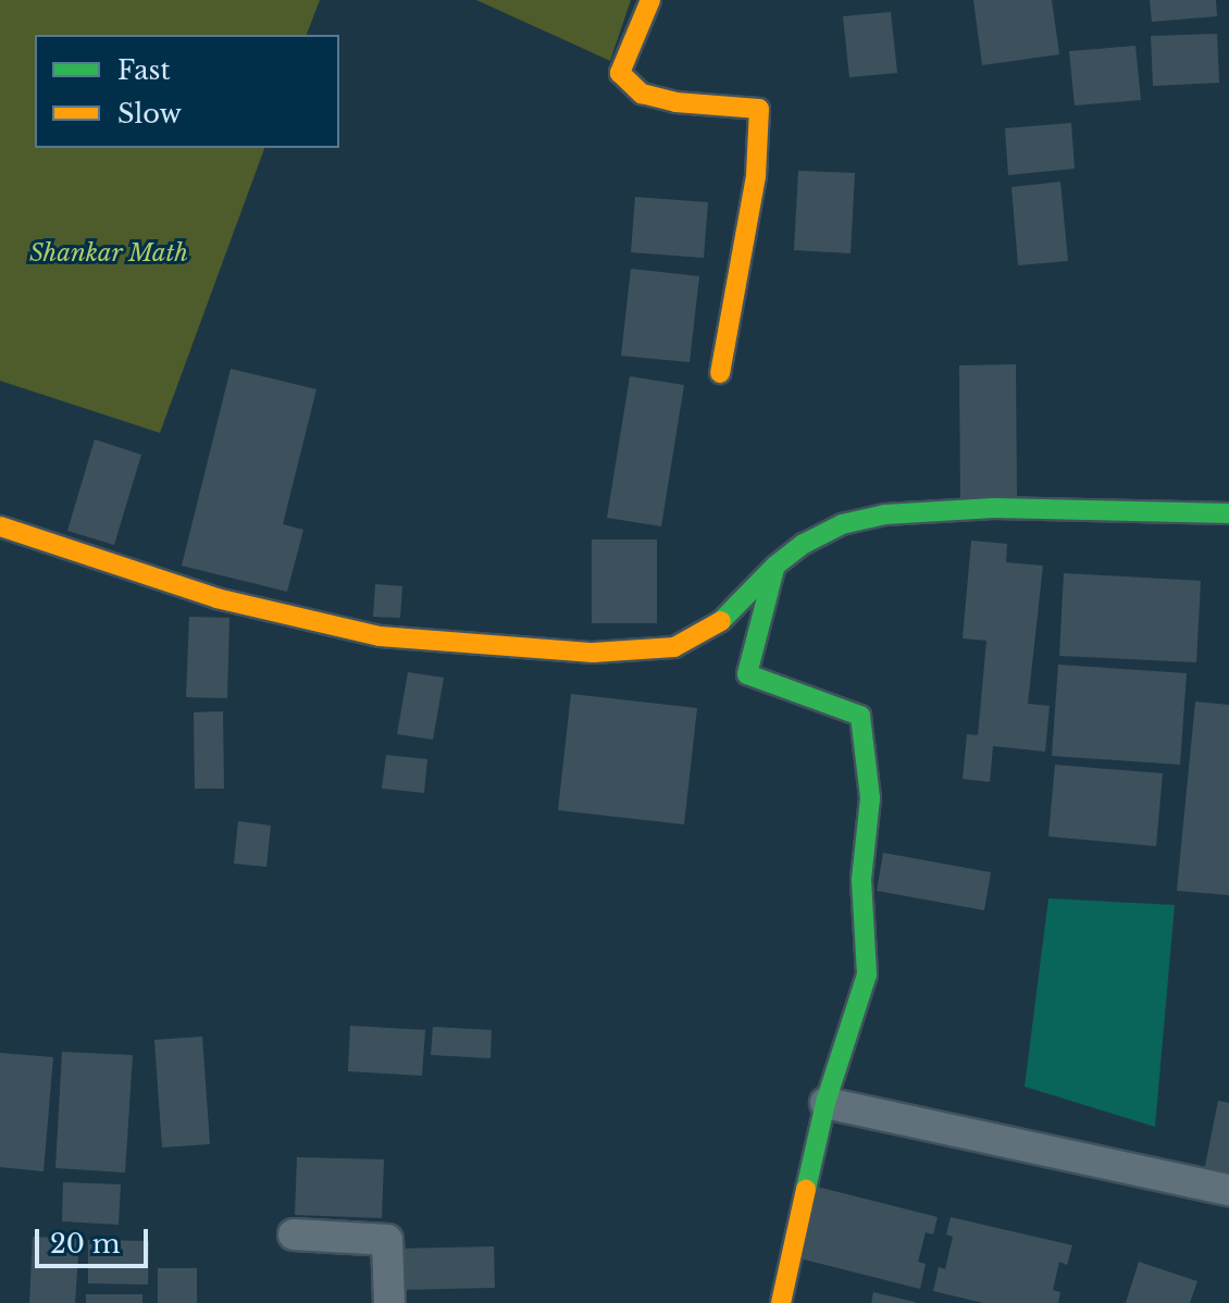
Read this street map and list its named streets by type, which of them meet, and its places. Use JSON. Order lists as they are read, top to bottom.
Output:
{
  "parks": ["Shankar Math"],
  "legend": ["Fast", "Slow"],
  "scale_bar": "20 m"
}
